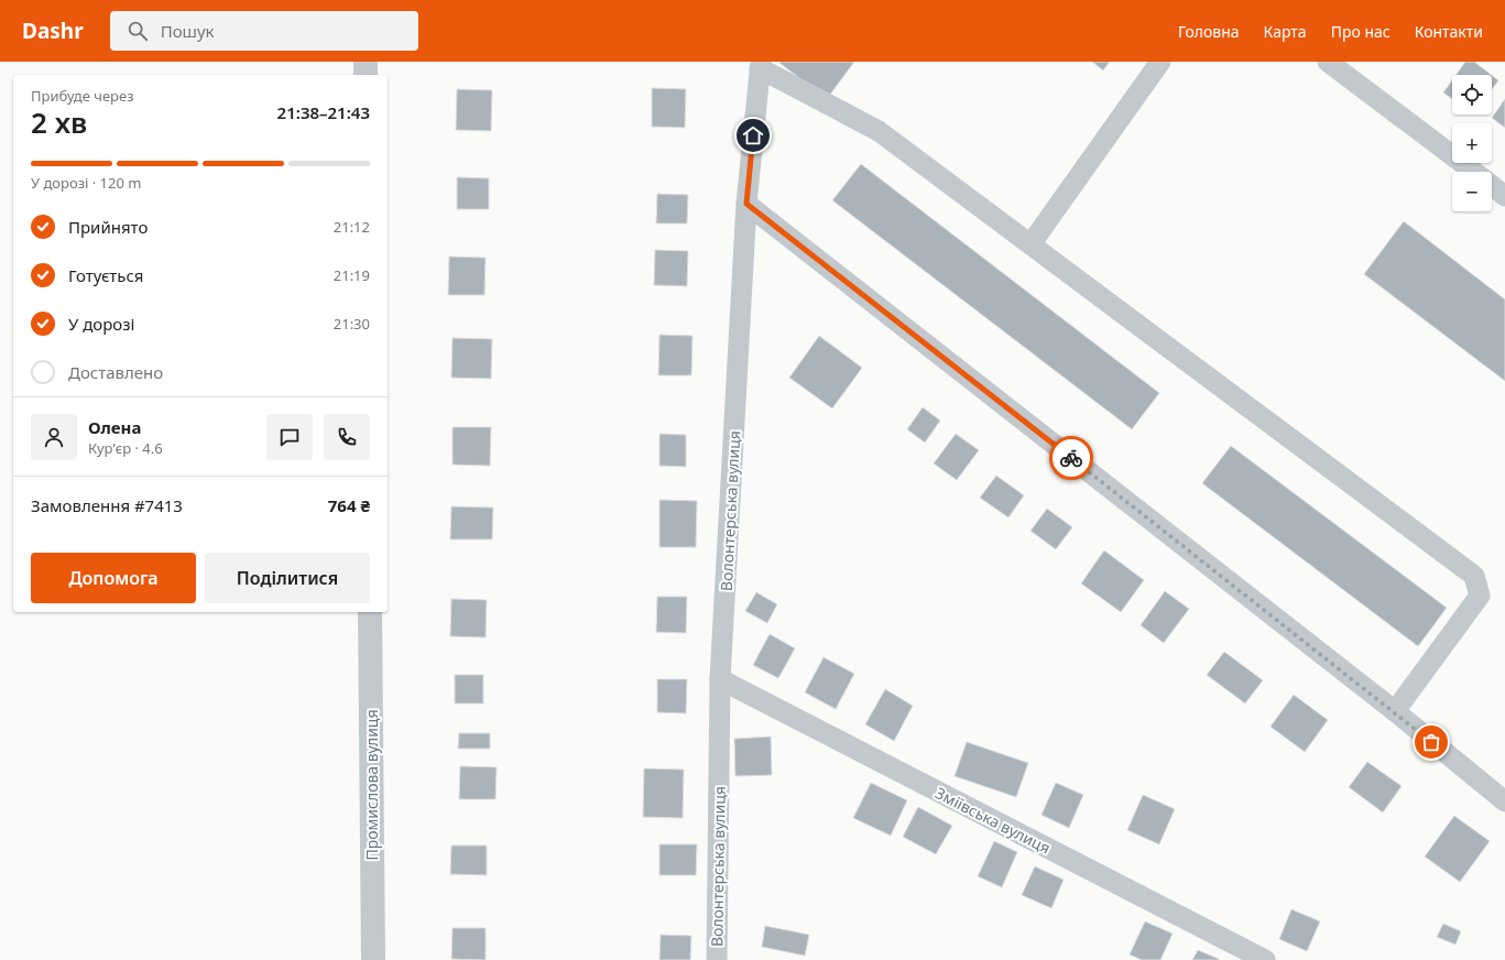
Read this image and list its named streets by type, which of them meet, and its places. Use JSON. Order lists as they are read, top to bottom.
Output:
{
  "streets": {
    "street": ["Волонтерська вулиця", "Промислова вулиця", "Зміївська вулиця"]
  },
  "crossings": [
    ["Волонтерська вулиця", "Зміївська вулиця"]
  ],
  "page": {
    "header": "Dashr",
    "search": "Пошук",
    "nav": [
      "Головна",
      "Карта",
      "Про нас",
      "Контакти"
    ],
    "map_buttons": ["+", "−"],
    "heading": ["2 хв", "Прибуде через", "21:38–21:43"],
    "panel": [
      "Олена",
      "Кур’єр · 4.6",
      "Замовлення #7413",
      "764 ₴"
    ],
    "bar": "У дорозі · 120 m",
    "list": [
      ["Прийнято", "21:12"],
      ["Готується", "21:19"],
      ["У дорозі", "21:30"],
      "Доставлено"
    ],
    "buttons": ["Допомога", "Поділитися"]
  }
}
